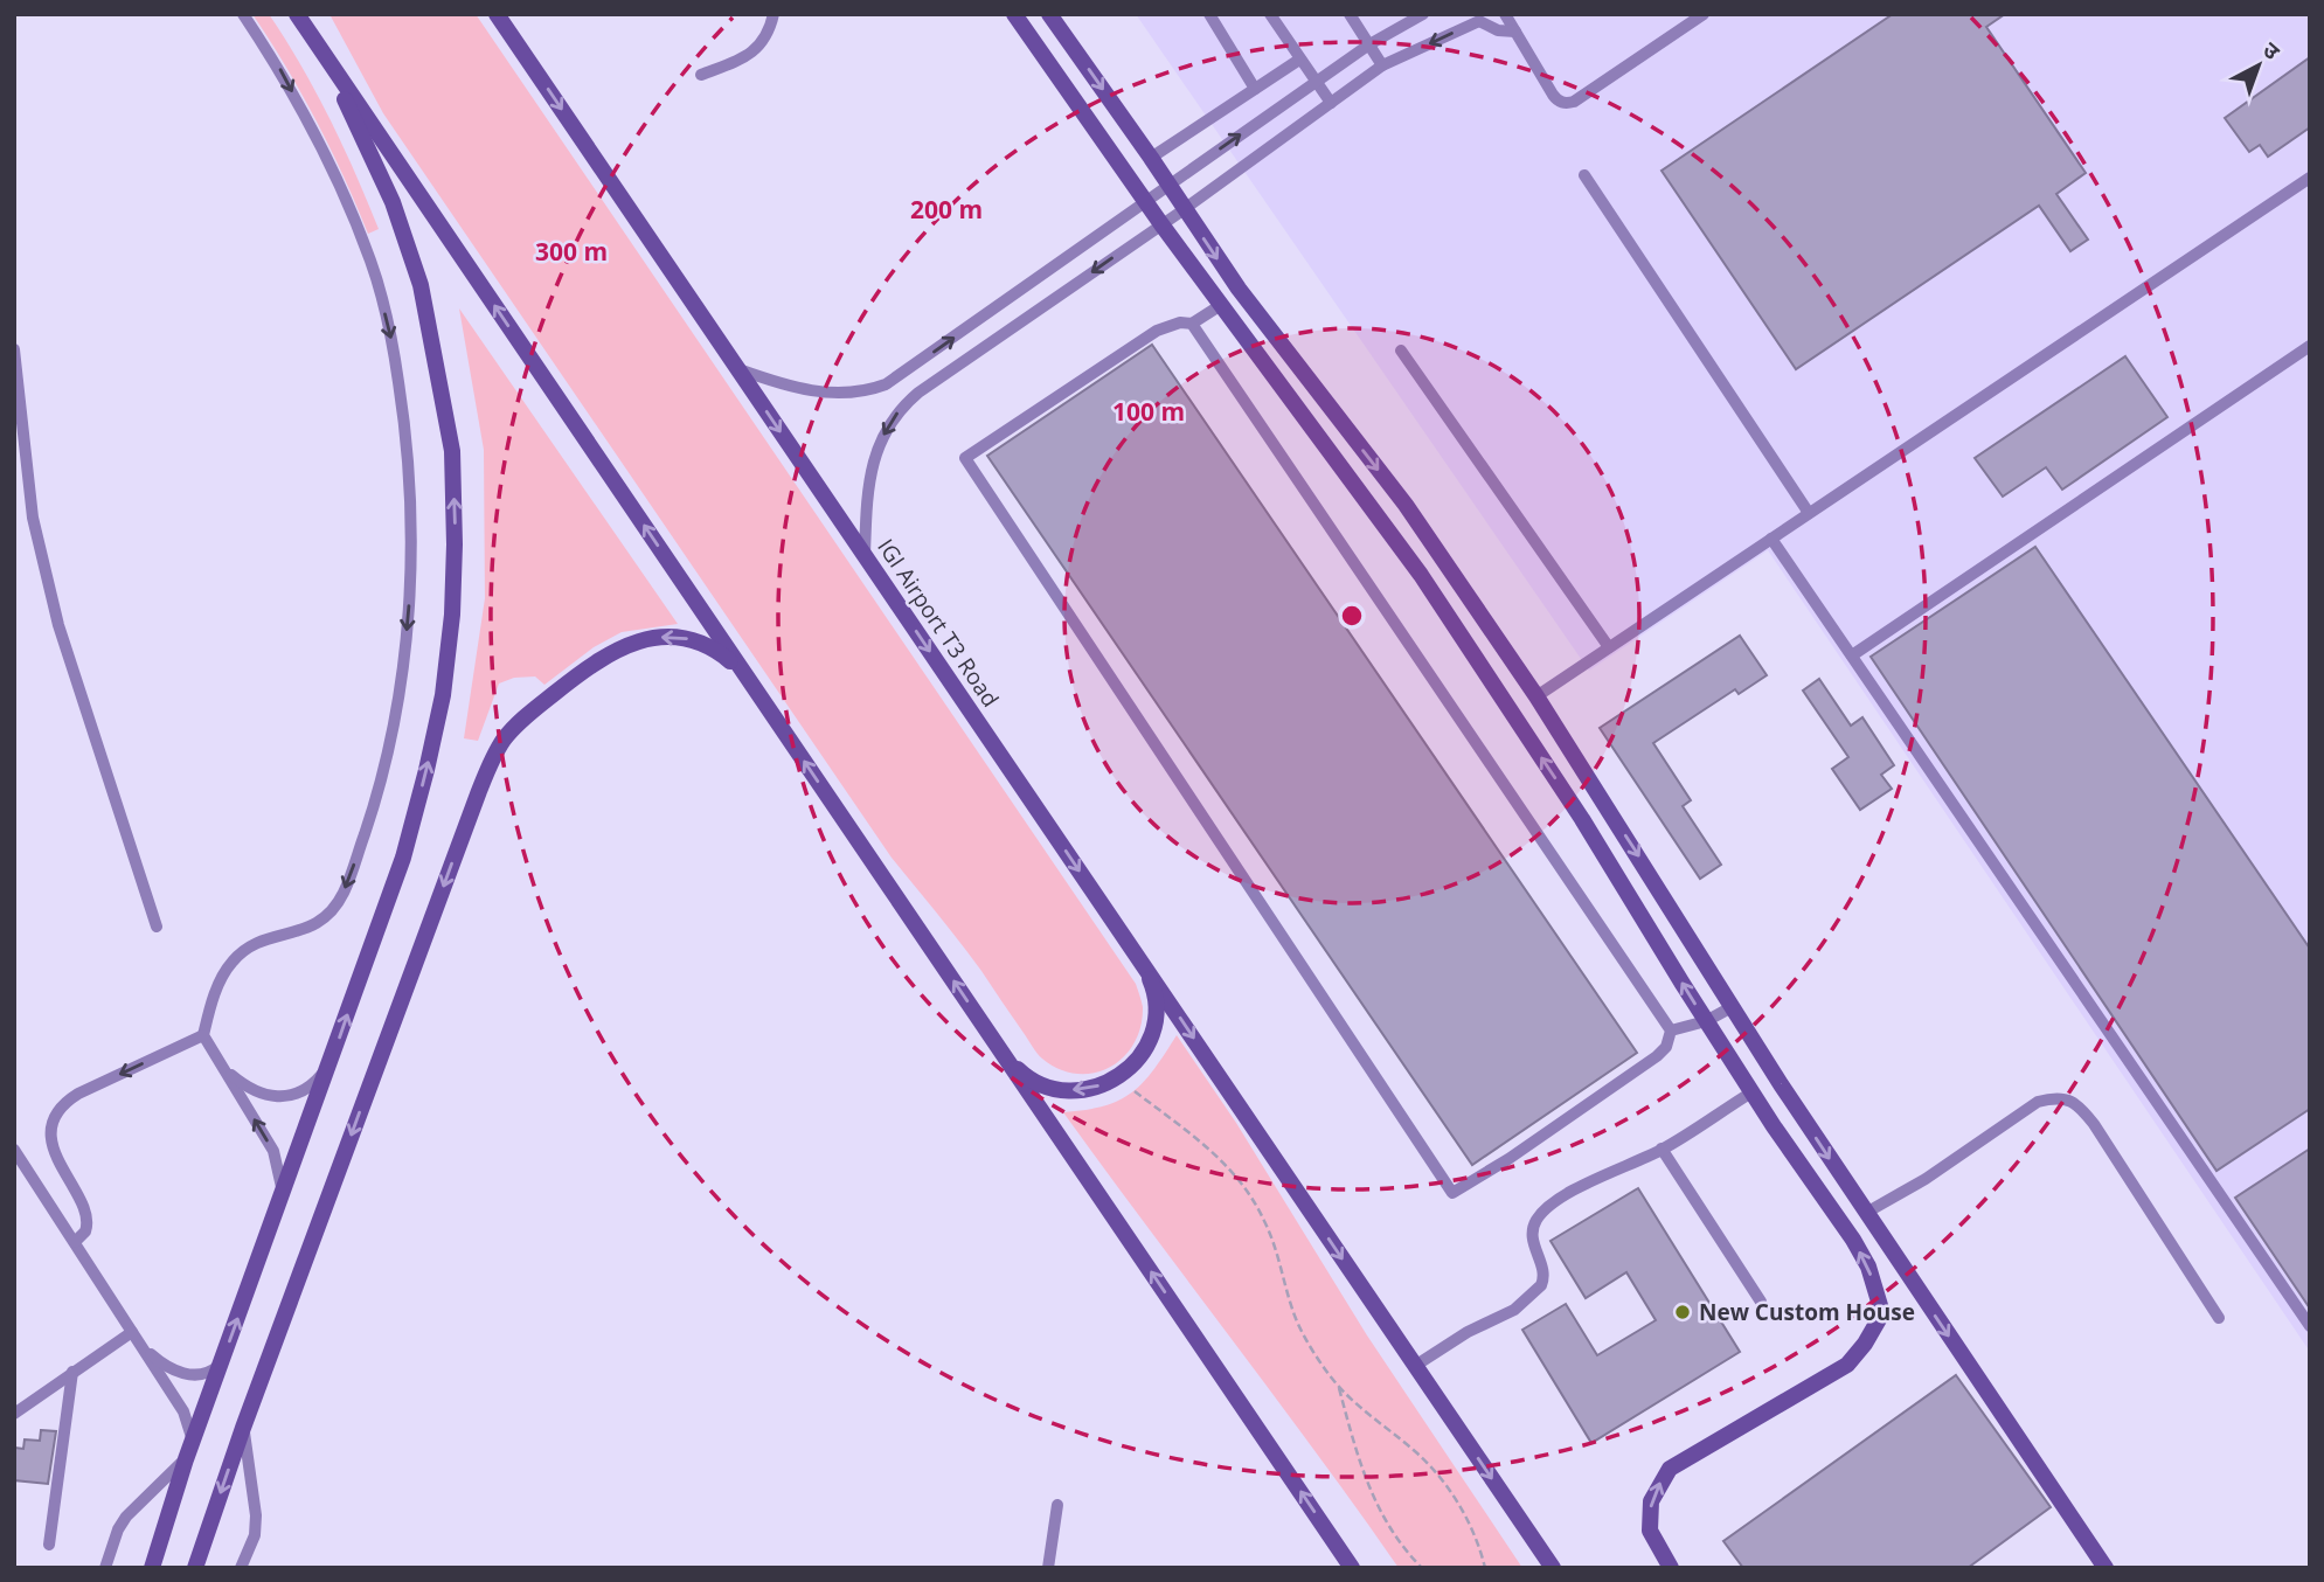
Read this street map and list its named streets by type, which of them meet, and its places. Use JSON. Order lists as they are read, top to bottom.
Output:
{
  "streets": {
    "main road": ["IGI Airport T3 Road"]
  },
  "one_way": ["IGI Airport T3 Road"],
  "places": ["New Custom House"],
  "north": "top right",
  "rings": ["200 m", "300 m", "100 m"]
}
